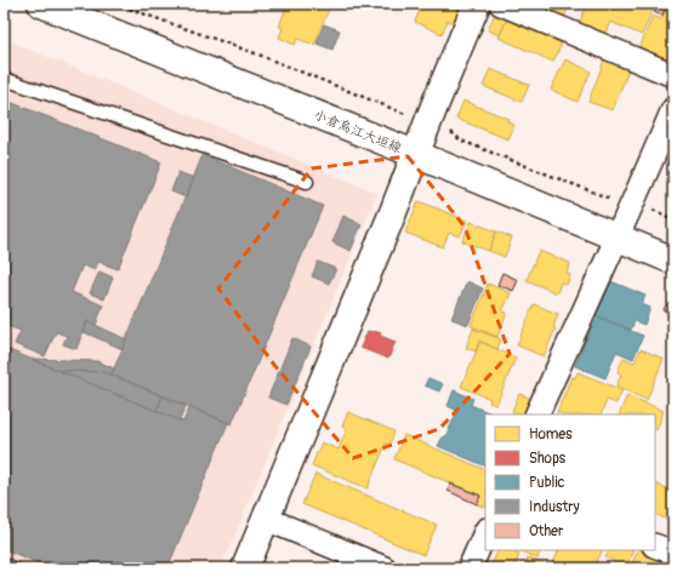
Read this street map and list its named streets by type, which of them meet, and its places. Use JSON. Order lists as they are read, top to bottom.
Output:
{
  "streets": {
    "main road": ["小倉烏江大垣線"]
  },
  "legend": [
    "Homes",
    "Shops",
    "Public",
    "Industry",
    "Other"
  ]
}
